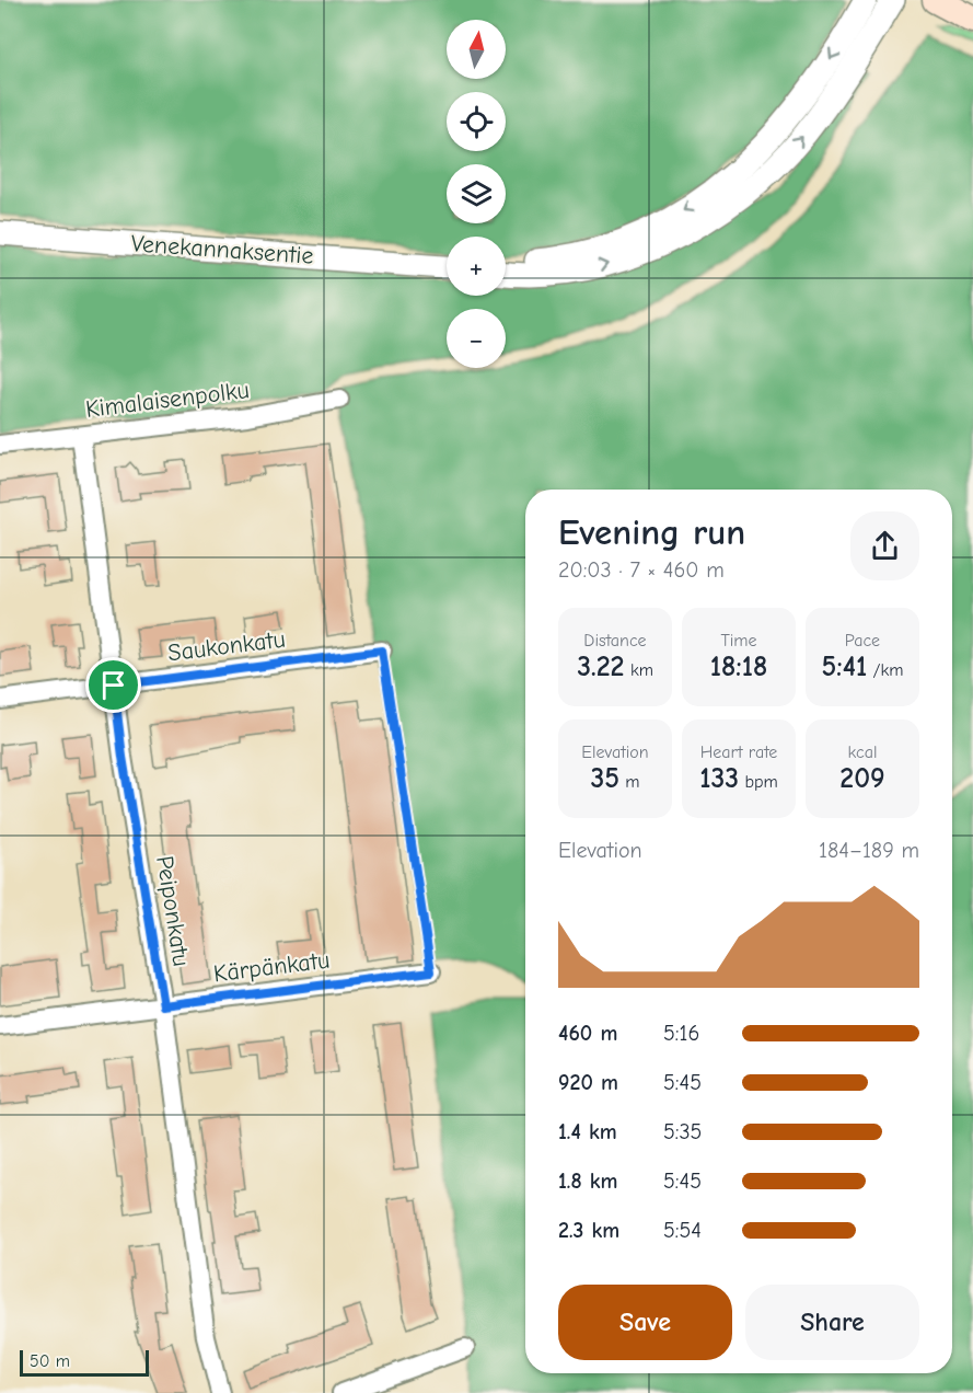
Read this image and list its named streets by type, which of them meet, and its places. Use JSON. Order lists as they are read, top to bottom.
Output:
{
  "streets": {
    "street": [
      "Venekannaksentie",
      "Kimalaisenpolku",
      "Saukonkatu",
      "Peiponkatu",
      "Kärpänkatu"
    ]
  },
  "crossings": [
    ["Kimalaisenpolku", "Peiponkatu"],
    ["Saukonkatu", "Peiponkatu"],
    ["Peiponkatu", "Kärpänkatu"]
  ],
  "scale_bar": "50 m",
  "north": "top",
  "page": {
    "map_buttons": ["+", "−"],
    "heading": ["Evening run", "20:03 · 7 × 460 m"],
    "stats": [
      ["Distance", "3.22 km"],
      ["Time", "18:18"],
      ["Pace", "5:41 /km"],
      ["Elevation", "35 m"],
      ["Heart rate", "133 bpm"],
      ["kcal", "209"]
    ],
    "chart": ["Elevation", "184–189 m"],
    "list": [
      {
        "name": "460 m",
        "note": "5:16"
      },
      {
        "name": "920 m",
        "note": "5:45"
      },
      {
        "name": "1.4 km",
        "note": "5:35"
      },
      {
        "name": "1.8 km",
        "note": "5:45"
      },
      {
        "name": "2.3 km",
        "note": "5:54"
      }
    ],
    "buttons": ["Save", "Share"],
    "scale": "50 m"
  }
}
